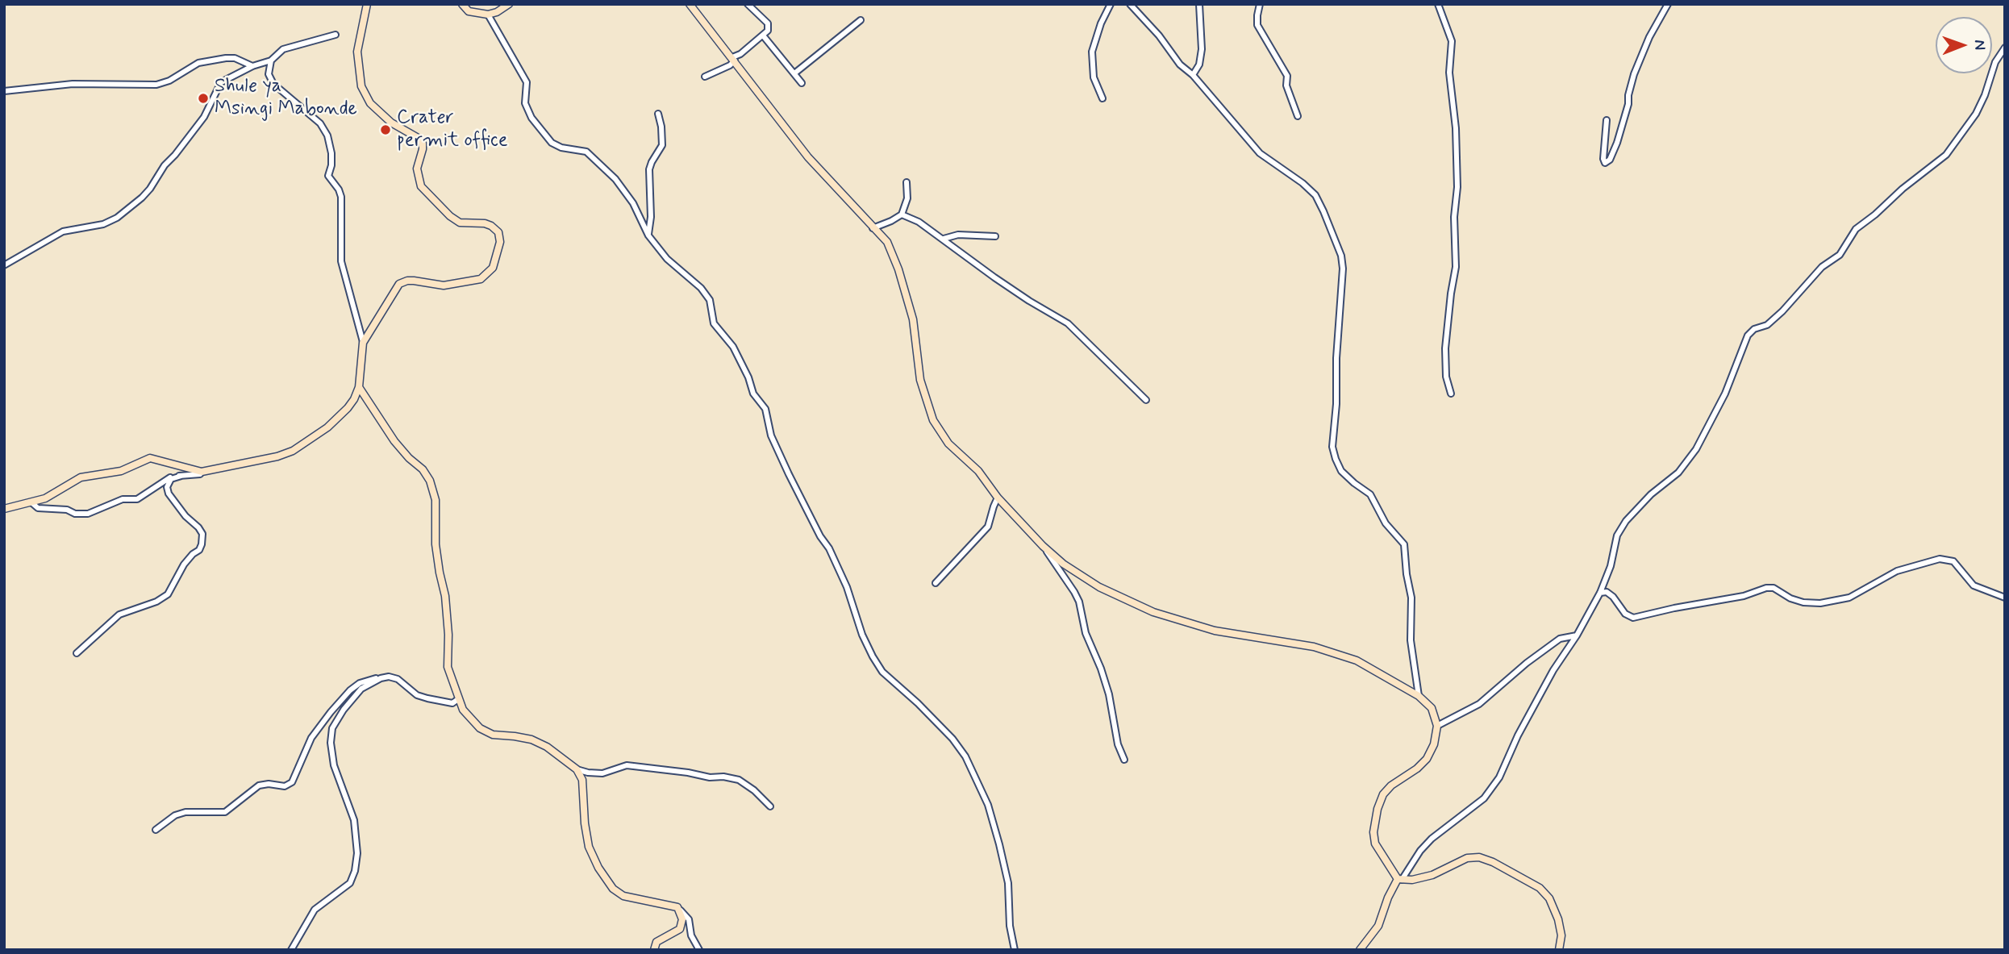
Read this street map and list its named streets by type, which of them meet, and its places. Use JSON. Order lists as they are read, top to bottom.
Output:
{
  "places": ["Shule ya Msingi Mabonde", "Crater permit office"],
  "north": "right"
}
